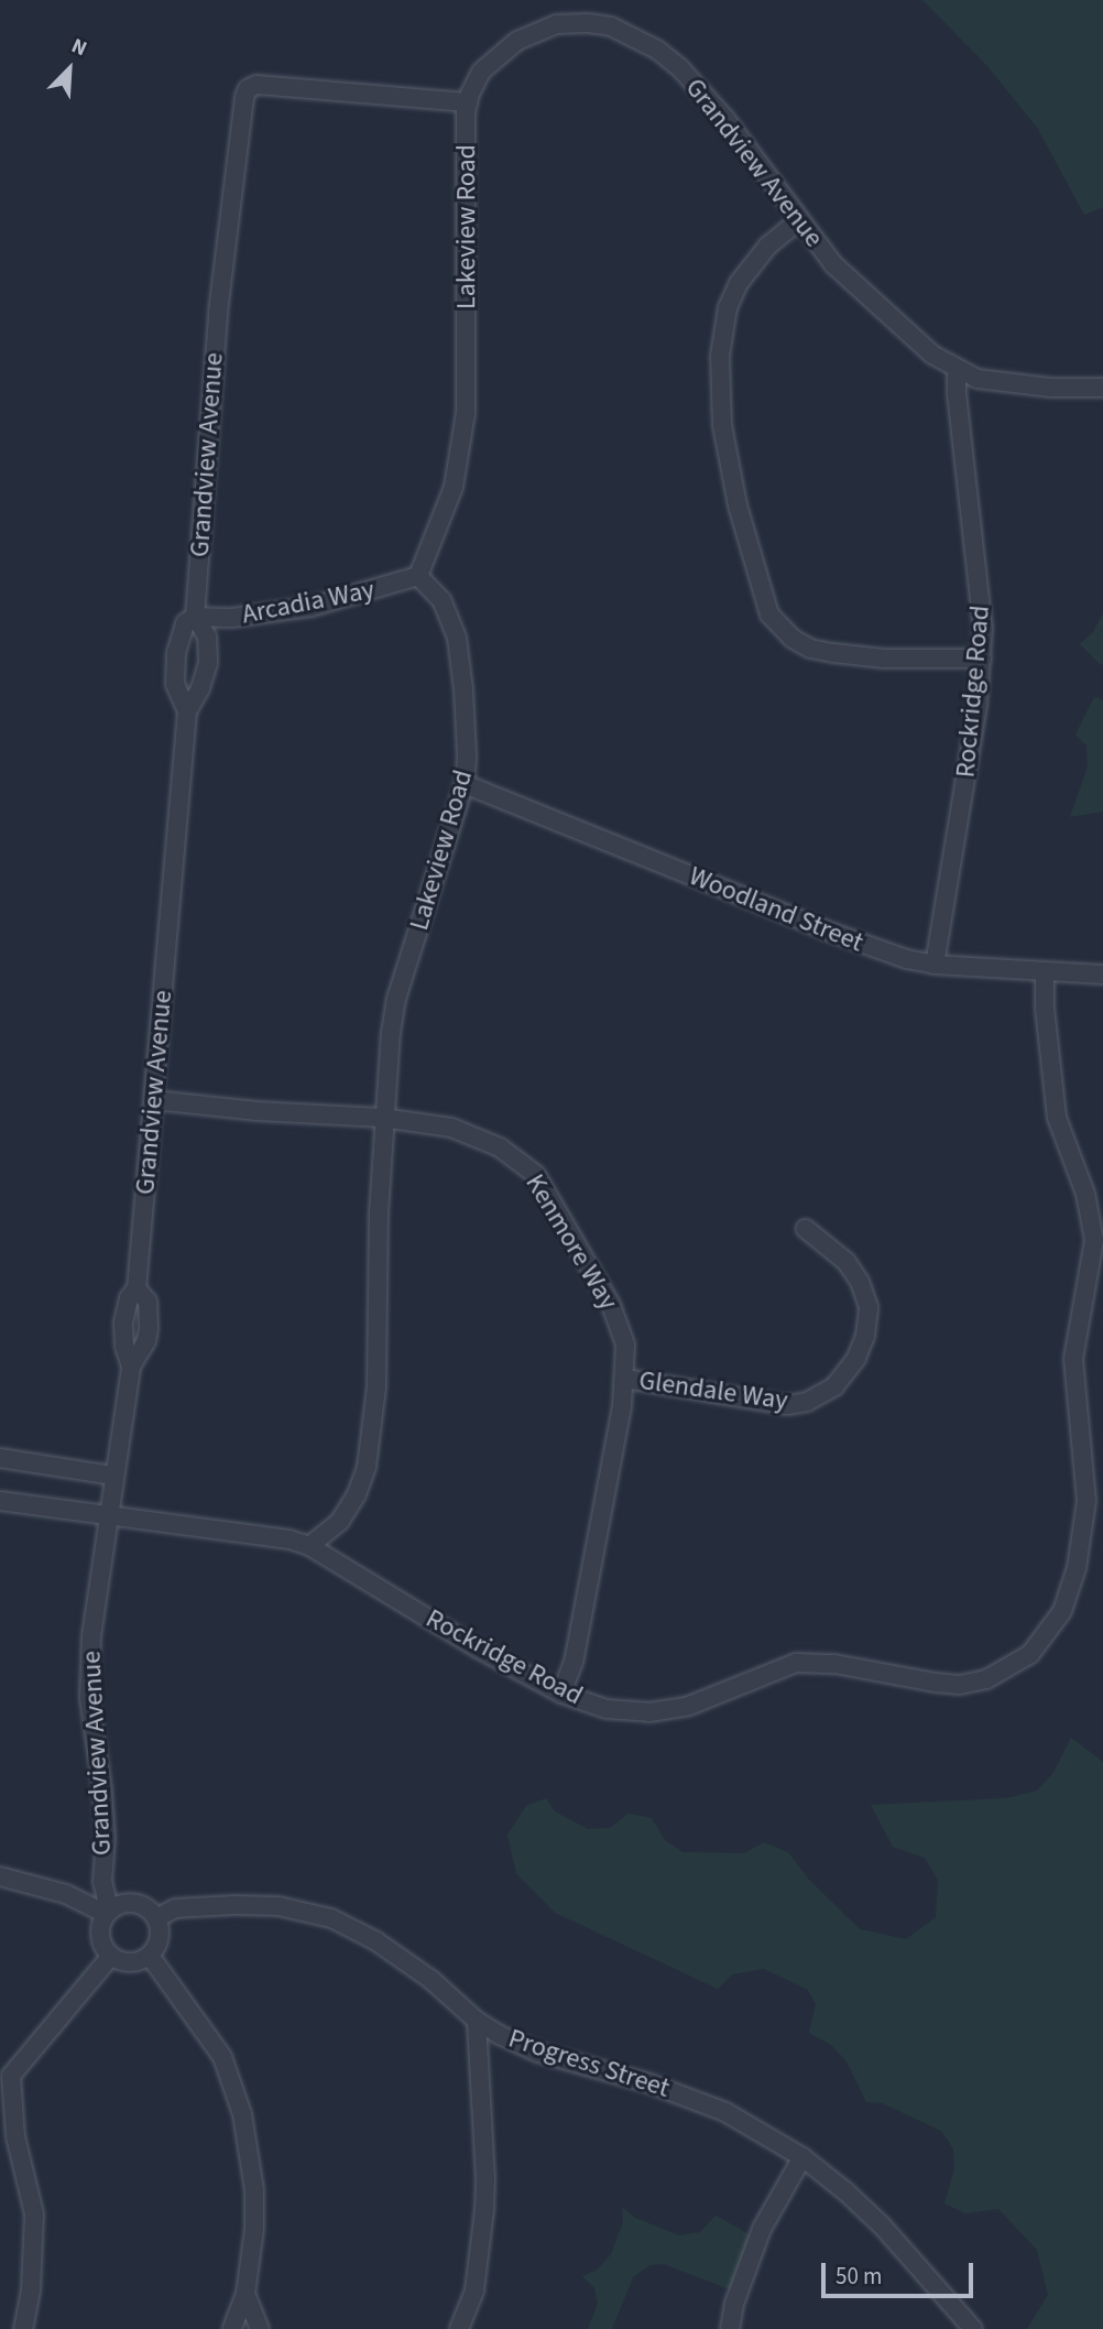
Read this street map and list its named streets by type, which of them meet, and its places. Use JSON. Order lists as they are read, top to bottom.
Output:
{
  "streets": {
    "street": [
      "Grandview Avenue",
      "Lakeview Road",
      "Arcadia Way",
      "Rockridge Road",
      "Woodland Street",
      "Kenmore Way",
      "Glendale Way",
      "Progress Street"
    ]
  },
  "crossings": [
    ["Grandview Avenue", "Lakeview Road"],
    ["Grandview Avenue", "Arcadia Way"],
    ["Grandview Avenue", "Rockridge Road"],
    ["Grandview Avenue", "Kenmore Way"],
    ["Grandview Avenue", "Progress Street"],
    ["Lakeview Road", "Arcadia Way"],
    ["Lakeview Road", "Rockridge Road"],
    ["Lakeview Road", "Woodland Street"],
    ["Lakeview Road", "Kenmore Way"],
    ["Rockridge Road", "Woodland Street"],
    ["Rockridge Road", "Kenmore Way"],
    ["Kenmore Way", "Glendale Way"]
  ],
  "scale_bar": "50 m",
  "north": "top right"
}
